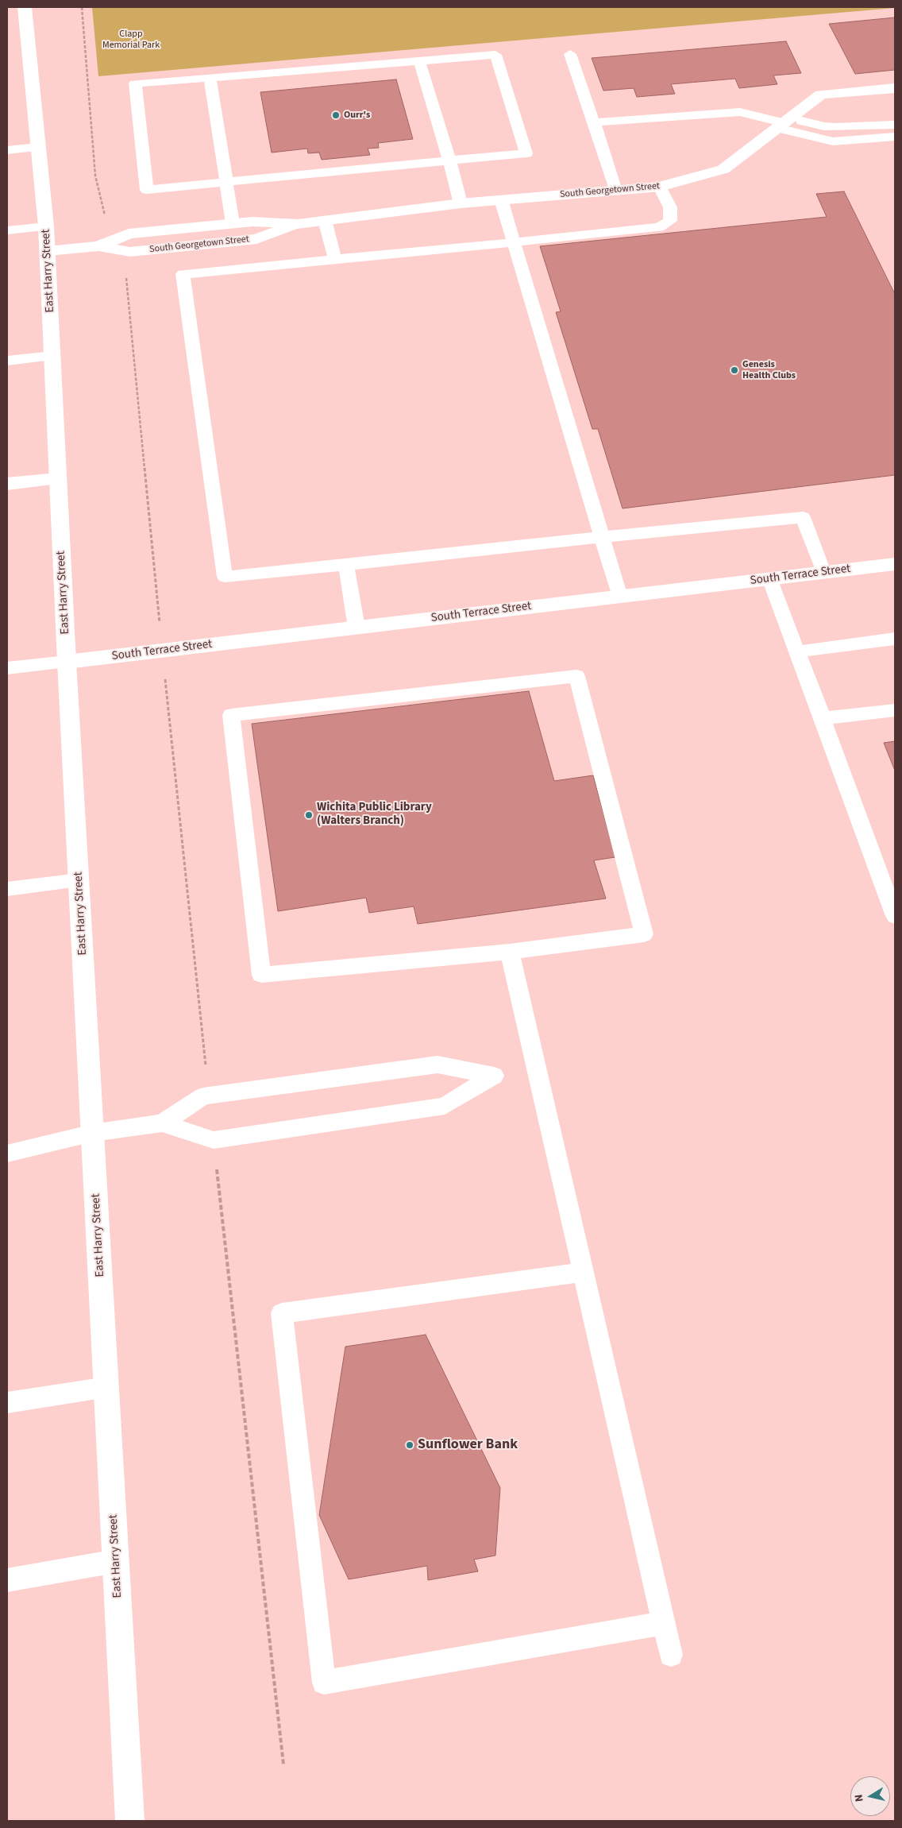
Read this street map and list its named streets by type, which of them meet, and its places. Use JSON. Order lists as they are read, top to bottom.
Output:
{
  "streets": {
    "street": ["South Georgetown Street", "East Harry Street", "South Terrace Street"]
  },
  "crossings": [
    ["South Georgetown Street", "East Harry Street"],
    ["East Harry Street", "South Terrace Street"]
  ],
  "parks": ["Clapp Memorial Park"],
  "places": [
    "Ourr's",
    "Genesis Health Clubs",
    "Wichita Public Library (Walters Branch)",
    "Sunflower Bank"
  ],
  "north": "left"
}
